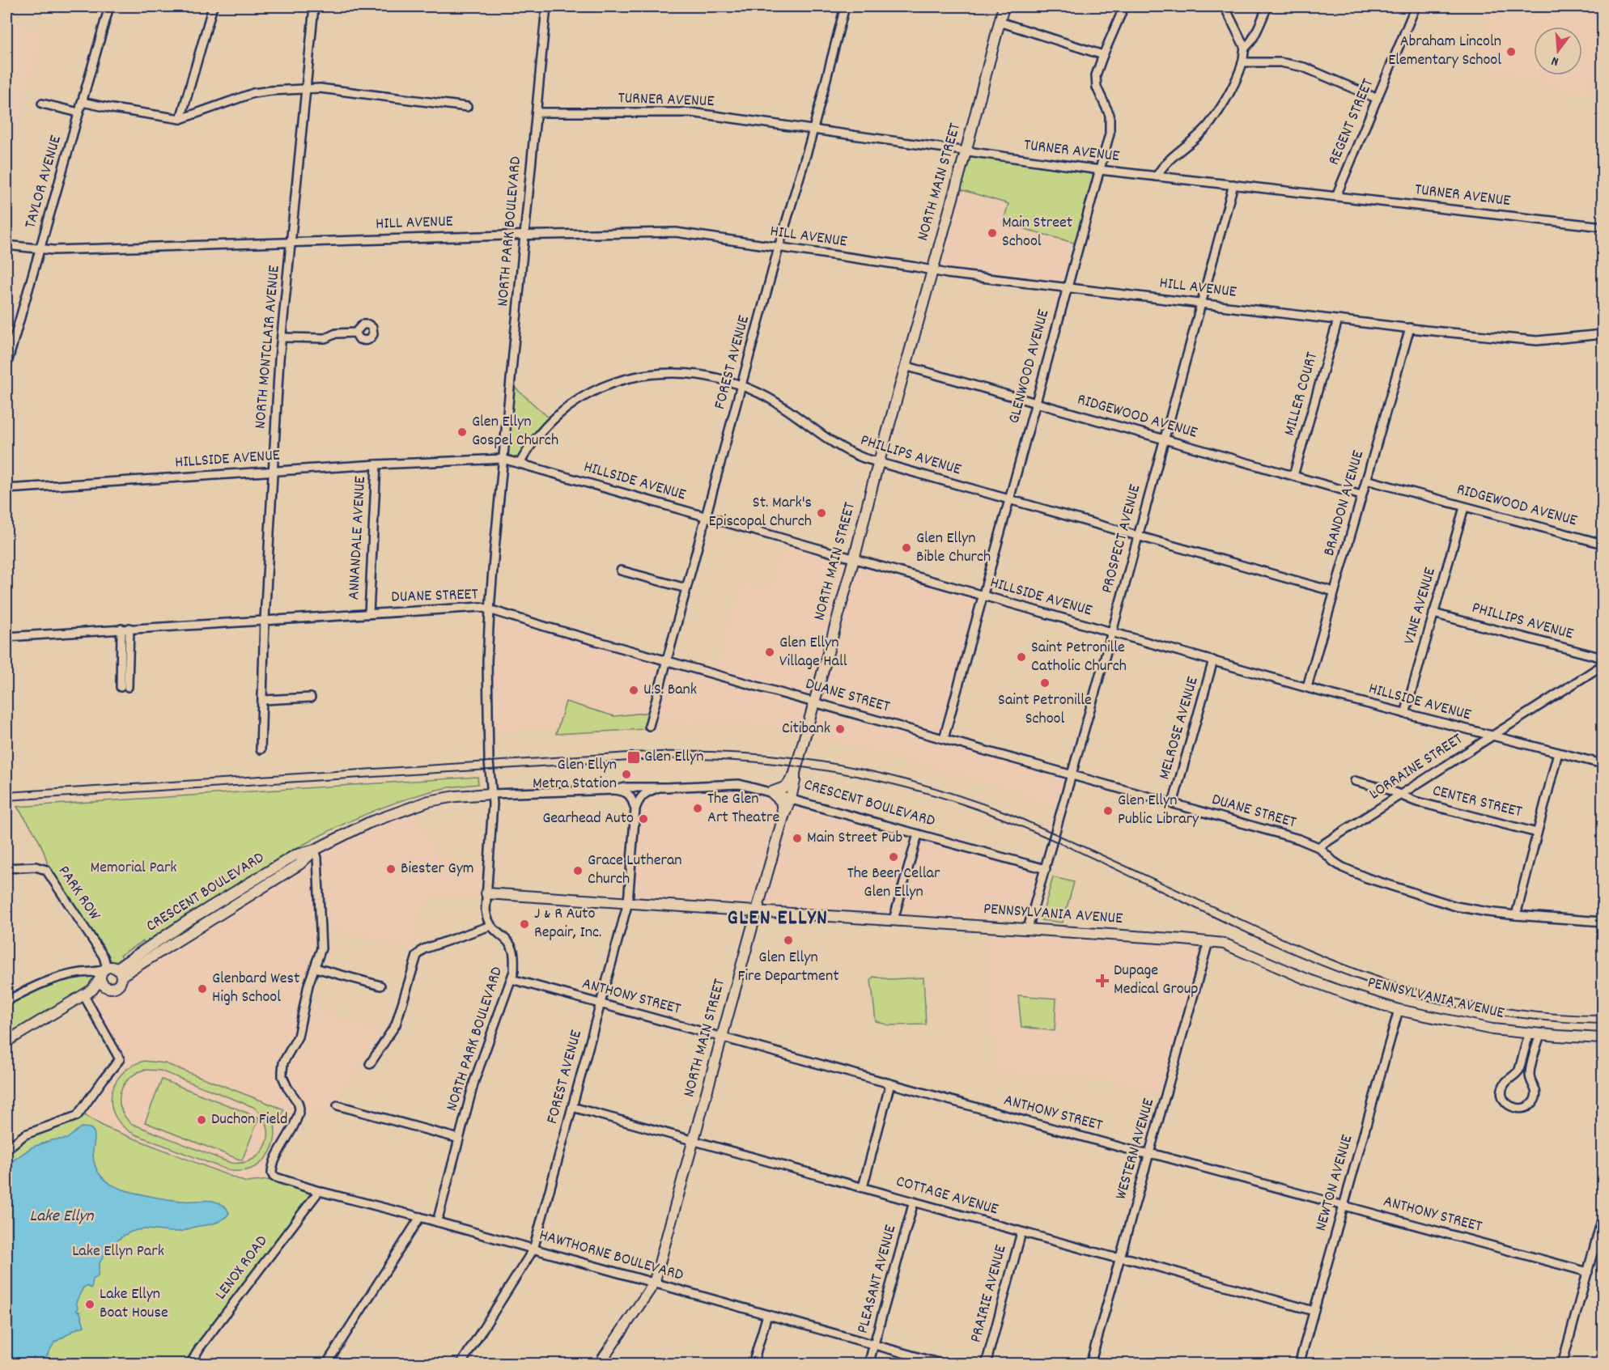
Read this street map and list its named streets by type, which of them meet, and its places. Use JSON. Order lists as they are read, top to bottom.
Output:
{
  "streets": {
    "street": [
      "TURNER AVENUE",
      "REGENT STREET",
      "TAYLOR AVENUE",
      "NORTH MAIN STREET",
      "HILL AVENUE",
      "NORTH PARK BOULEVARD",
      "NORTH MONTCLAIR AVENUE",
      "FOREST AVENUE",
      "GLENWOOD AVENUE",
      "MILLER COURT",
      "RIDGEWOOD AVENUE",
      "PHILLIPS AVENUE",
      "HILLSIDE AVENUE",
      "BRANDON AVENUE",
      "ANNANDALE AVENUE",
      "PROSPECT AVENUE",
      "DUANE STREET",
      "VINE AVENUE",
      "MELROSE AVENUE",
      "LORRAINE STREET",
      "CENTER STREET",
      "CRESCENT BOULEVARD",
      "PARK ROW",
      "PENNSYLVANIA AVENUE",
      "ANTHONY STREET",
      "WESTERN AVENUE",
      "NEWTON AVENUE",
      "COTTAGE AVENUE",
      "HAWTHORNE BOULEVARD",
      "LENOX ROAD",
      "PLEASANT AVENUE",
      "PRAIRIE AVENUE"
    ]
  },
  "crossings": [
    ["TURNER AVENUE", "REGENT STREET"],
    ["TURNER AVENUE", "NORTH MAIN STREET"],
    ["TURNER AVENUE", "NORTH PARK BOULEVARD"],
    ["TURNER AVENUE", "FOREST AVENUE"],
    ["TURNER AVENUE", "GLENWOOD AVENUE"],
    ["TURNER AVENUE", "PROSPECT AVENUE"],
    ["TAYLOR AVENUE", "HILL AVENUE"],
    ["NORTH MAIN STREET", "HILL AVENUE"],
    ["NORTH MAIN STREET", "RIDGEWOOD AVENUE"],
    ["NORTH MAIN STREET", "PHILLIPS AVENUE"],
    ["NORTH MAIN STREET", "HILLSIDE AVENUE"],
    ["NORTH MAIN STREET", "DUANE STREET"],
    ["NORTH MAIN STREET", "CRESCENT BOULEVARD"],
    ["NORTH MAIN STREET", "PENNSYLVANIA AVENUE"],
    ["NORTH MAIN STREET", "ANTHONY STREET"],
    ["NORTH MAIN STREET", "COTTAGE AVENUE"],
    ["NORTH MAIN STREET", "HAWTHORNE BOULEVARD"],
    ["HILL AVENUE", "NORTH PARK BOULEVARD"],
    ["HILL AVENUE", "NORTH MONTCLAIR AVENUE"],
    ["HILL AVENUE", "FOREST AVENUE"],
    ["HILL AVENUE", "GLENWOOD AVENUE"],
    ["HILL AVENUE", "MILLER COURT"],
    ["HILL AVENUE", "BRANDON AVENUE"],
    ["HILL AVENUE", "PROSPECT AVENUE"],
    ["NORTH PARK BOULEVARD", "HILLSIDE AVENUE"],
    ["NORTH PARK BOULEVARD", "DUANE STREET"],
    ["NORTH PARK BOULEVARD", "ANTHONY STREET"],
    ["NORTH PARK BOULEVARD", "HAWTHORNE BOULEVARD"],
    ["NORTH MONTCLAIR AVENUE", "HILLSIDE AVENUE"],
    ["NORTH MONTCLAIR AVENUE", "DUANE STREET"],
    ["FOREST AVENUE", "PHILLIPS AVENUE"],
    ["FOREST AVENUE", "HILLSIDE AVENUE"],
    ["FOREST AVENUE", "DUANE STREET"],
    ["FOREST AVENUE", "PENNSYLVANIA AVENUE"],
    ["FOREST AVENUE", "ANTHONY STREET"],
    ["FOREST AVENUE", "COTTAGE AVENUE"],
    ["FOREST AVENUE", "HAWTHORNE BOULEVARD"],
    ["GLENWOOD AVENUE", "RIDGEWOOD AVENUE"],
    ["GLENWOOD AVENUE", "PHILLIPS AVENUE"],
    ["GLENWOOD AVENUE", "HILLSIDE AVENUE"],
    ["GLENWOOD AVENUE", "DUANE STREET"],
    ["MILLER COURT", "RIDGEWOOD AVENUE"],
    ["RIDGEWOOD AVENUE", "BRANDON AVENUE"],
    ["RIDGEWOOD AVENUE", "PROSPECT AVENUE"],
    ["RIDGEWOOD AVENUE", "VINE AVENUE"],
    ["PHILLIPS AVENUE", "HILLSIDE AVENUE"],
    ["PHILLIPS AVENUE", "BRANDON AVENUE"],
    ["PHILLIPS AVENUE", "PROSPECT AVENUE"],
    ["PHILLIPS AVENUE", "VINE AVENUE"],
    ["HILLSIDE AVENUE", "BRANDON AVENUE"],
    ["HILLSIDE AVENUE", "ANNANDALE AVENUE"],
    ["HILLSIDE AVENUE", "PROSPECT AVENUE"],
    ["HILLSIDE AVENUE", "VINE AVENUE"],
    ["HILLSIDE AVENUE", "MELROSE AVENUE"],
    ["HILLSIDE AVENUE", "LORRAINE STREET"],
    ["ANNANDALE AVENUE", "DUANE STREET"],
    ["PROSPECT AVENUE", "DUANE STREET"],
    ["PROSPECT AVENUE", "CRESCENT BOULEVARD"],
    ["PROSPECT AVENUE", "PENNSYLVANIA AVENUE"],
    ["DUANE STREET", "MELROSE AVENUE"],
    ["DUANE STREET", "LORRAINE STREET"],
    ["LORRAINE STREET", "CENTER STREET"],
    ["CRESCENT BOULEVARD", "PARK ROW"],
    ["PENNSYLVANIA AVENUE", "WESTERN AVENUE"],
    ["PENNSYLVANIA AVENUE", "NEWTON AVENUE"],
    ["ANTHONY STREET", "WESTERN AVENUE"],
    ["ANTHONY STREET", "NEWTON AVENUE"],
    ["WESTERN AVENUE", "COTTAGE AVENUE"],
    ["NEWTON AVENUE", "COTTAGE AVENUE"],
    ["COTTAGE AVENUE", "PLEASANT AVENUE"],
    ["COTTAGE AVENUE", "PRAIRIE AVENUE"],
    ["HAWTHORNE BOULEVARD", "LENOX ROAD"],
    ["HAWTHORNE BOULEVARD", "PLEASANT AVENUE"]
  ],
  "districts": ["GLEN ELLYN"],
  "water": ["Lake Ellyn"],
  "parks": ["Memorial Park", "Lake Ellyn Park"],
  "places": {
    "other": [
      "Abraham Lincoln Elementary School",
      "Main Street School",
      "Glen Ellyn Gospel Church",
      "St. Mark's Episcopal Church",
      "Glen Ellyn Bible Church",
      "Glen Ellyn Village Hall",
      "Saint Petronille Catholic Church",
      "Saint Petronille School",
      "U.S. Bank",
      "Citibank",
      "Glen Ellyn Metra Station",
      "The Glen Art Theatre",
      "Glen Ellyn Public Library",
      "Gearhead Auto",
      "Main Street Pub",
      "The Beer Cellar Glen Ellyn",
      "Biester Gym",
      "Grace Lutheran Church",
      "J & R Auto Repair, Inc.",
      "Glen Ellyn Fire Department",
      "Glenbard West High School",
      "Duchon Field",
      "Lake Ellyn Boat House"
    ],
    "transit": ["Glen Ellyn"],
    "health": ["Dupage Medical Group"]
  },
  "north": "bottom"
}
